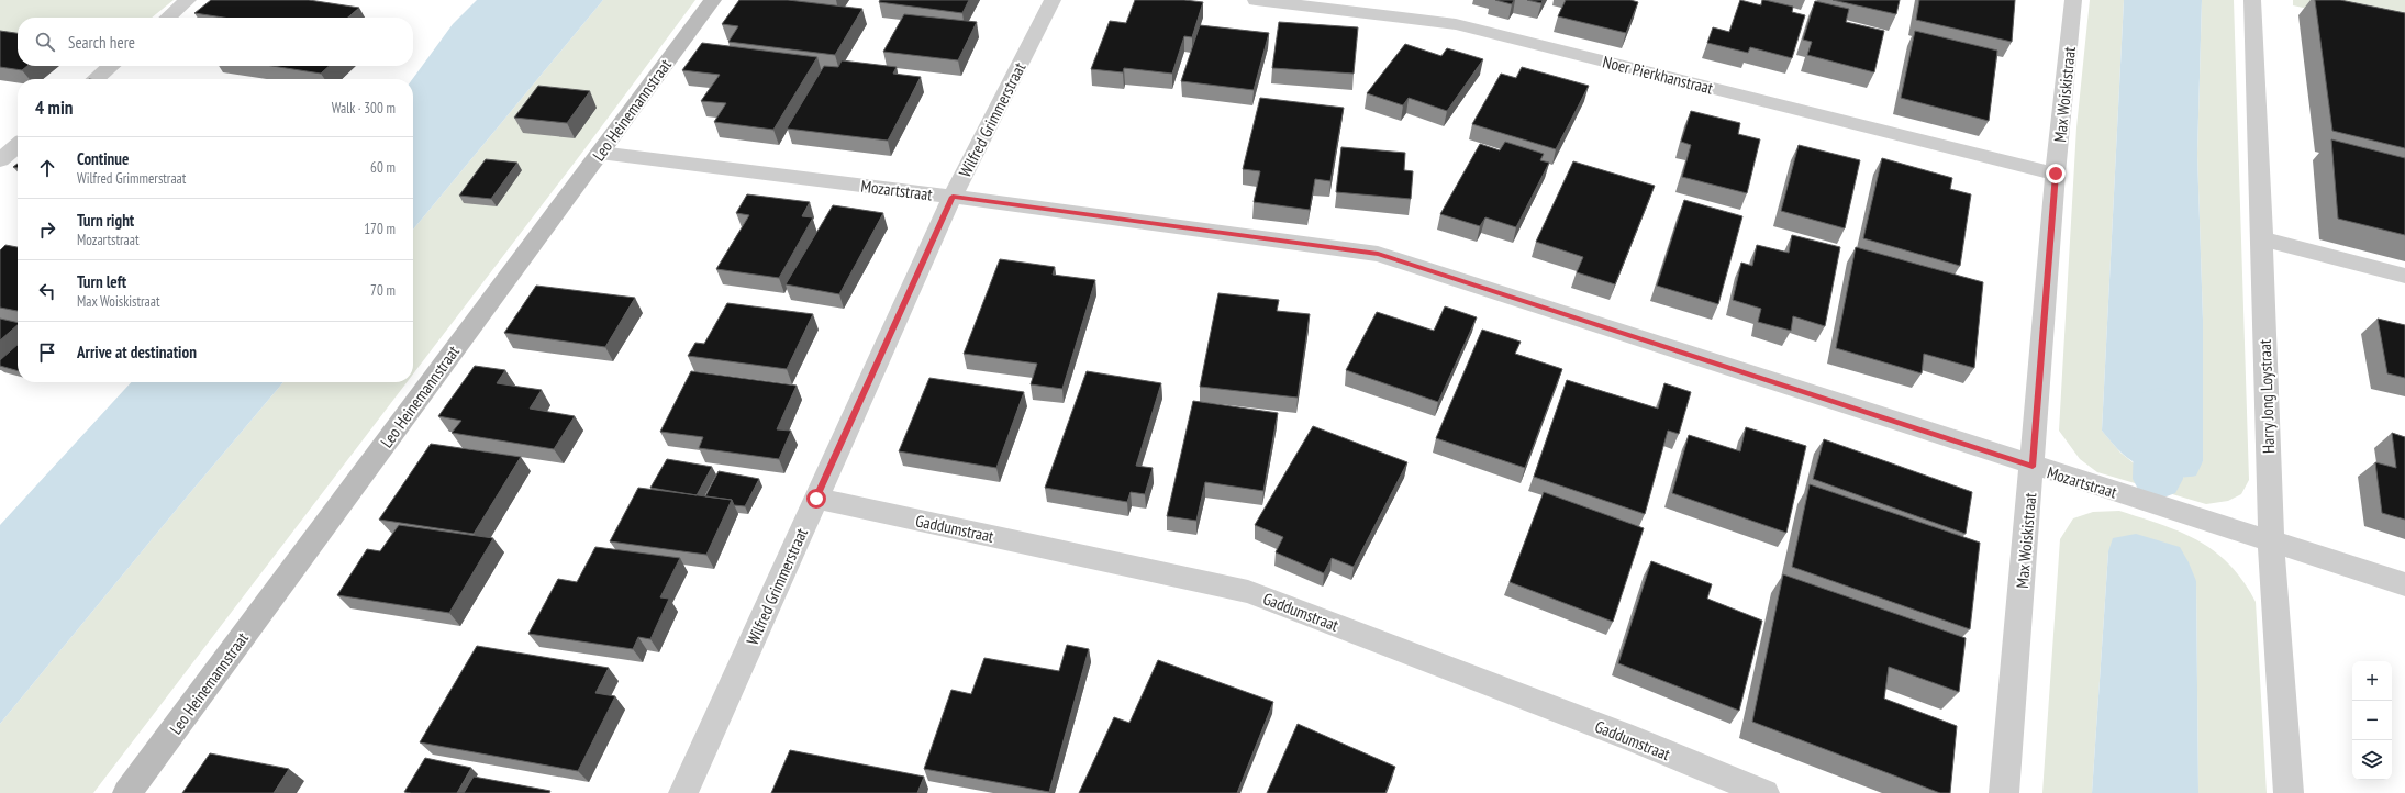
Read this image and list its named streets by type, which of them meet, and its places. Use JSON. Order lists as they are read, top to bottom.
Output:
{
  "streets": {
    "street": [
      "Noer Pierkhanstraat",
      "Max Woiskistraat",
      "Leo Heinemannstraat",
      "Wilfred Grimmerstraat",
      "Mozartstraat",
      "Harry Jong Loystraat",
      "Gaddumstraat"
    ]
  },
  "crossings": [
    ["Noer Pierkhanstraat", "Max Woiskistraat"],
    ["Max Woiskistraat", "Mozartstraat"],
    ["Leo Heinemannstraat", "Mozartstraat"],
    ["Wilfred Grimmerstraat", "Mozartstraat"],
    ["Wilfred Grimmerstraat", "Gaddumstraat"],
    ["Mozartstraat", "Harry Jong Loystraat"]
  ],
  "page": {
    "search": "Search here",
    "heading": ["4 min", "Walk · 300 m"],
    "list": [
      ["Continue", "Wilfred Grimmerstraat", "60 m"],
      ["Turn right", "Mozartstraat", "170 m"],
      ["Turn left", "Max Woiskistraat", "70 m"],
      "Arrive at destination"
    ],
    "map_buttons": ["+", "−"]
  }
}
